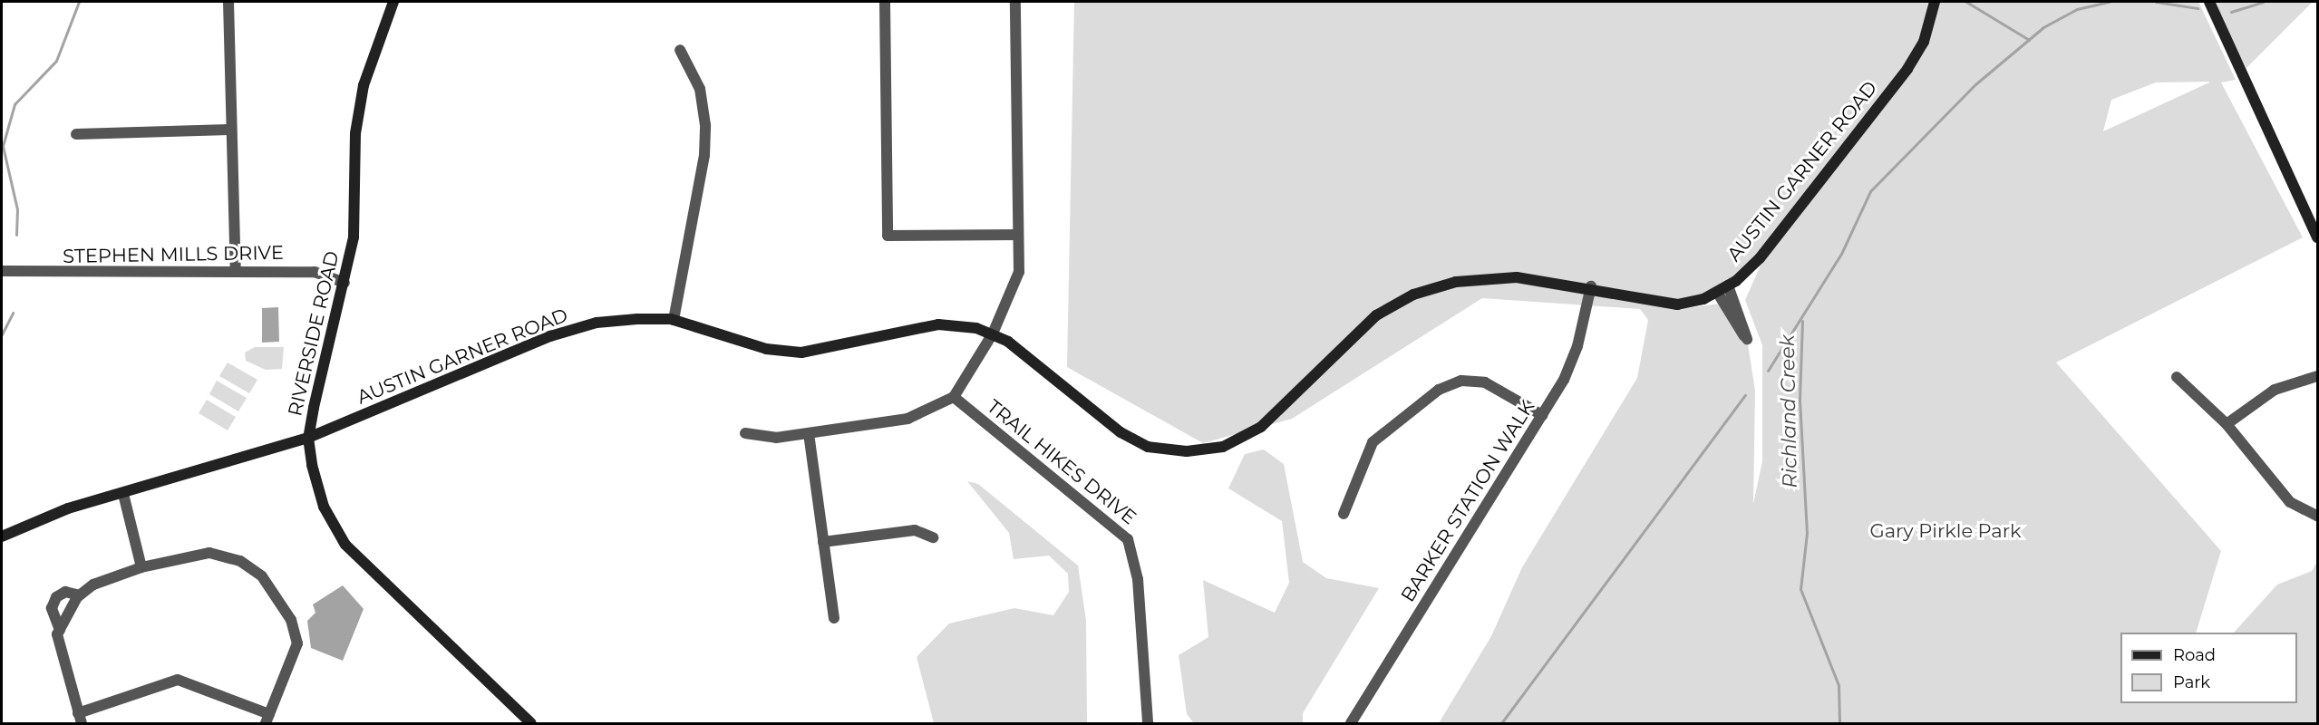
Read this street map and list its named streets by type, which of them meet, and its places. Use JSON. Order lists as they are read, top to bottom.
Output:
{
  "streets": {
    "street": [
      "AUSTIN GARNER ROAD",
      "STEPHEN MILLS DRIVE",
      "RIVERSIDE ROAD",
      "TRAIL HIKES DRIVE",
      "BARKER STATION WALK"
    ]
  },
  "crossings": [
    ["AUSTIN GARNER ROAD", "RIVERSIDE ROAD"],
    ["AUSTIN GARNER ROAD", "BARKER STATION WALK"],
    ["STEPHEN MILLS DRIVE", "RIVERSIDE ROAD"]
  ],
  "water": ["Richland Creek"],
  "parks": ["Gary Pirkle Park"],
  "legend": ["Road", "Park"]
}
